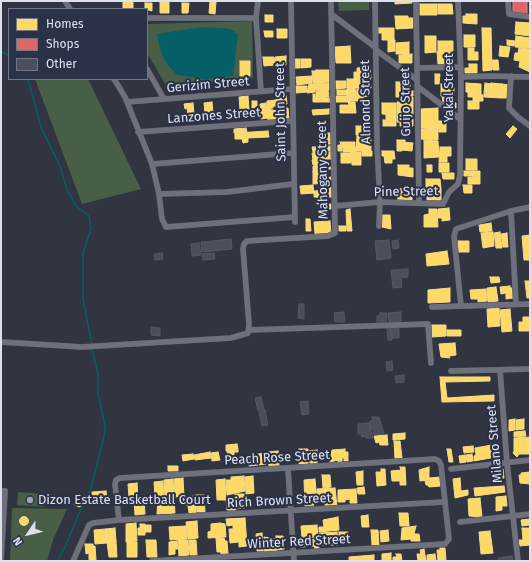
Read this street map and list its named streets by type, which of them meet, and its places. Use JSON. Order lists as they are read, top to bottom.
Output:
{
  "streets": {
    "street": [
      "Gerizim Street",
      "Yakal Street",
      "Almond Street",
      "Guijo Street",
      "Saint John Street",
      "Lanzones Street",
      "Mahogany Street",
      "Pine Street",
      "Milano Street",
      "Peach Rose Street",
      "Rich Brown Street",
      "Winter Red Street"
    ]
  },
  "crossings": [
    ["Gerizim Street", "Saint John Street"],
    ["Yakal Street", "Pine Street"],
    ["Almond Street", "Pine Street"],
    ["Guijo Street", "Pine Street"],
    ["Saint John Street", "Lanzones Street"],
    ["Mahogany Street", "Pine Street"],
    ["Peach Rose Street", "Rich Brown Street"],
    ["Peach Rose Street", "Winter Red Street"],
    ["Rich Brown Street", "Winter Red Street"]
  ],
  "places": ["Dizon Estate Basketball Court"],
  "legend": ["Homes", "Shops", "Other"],
  "north": "bottom left"
}
